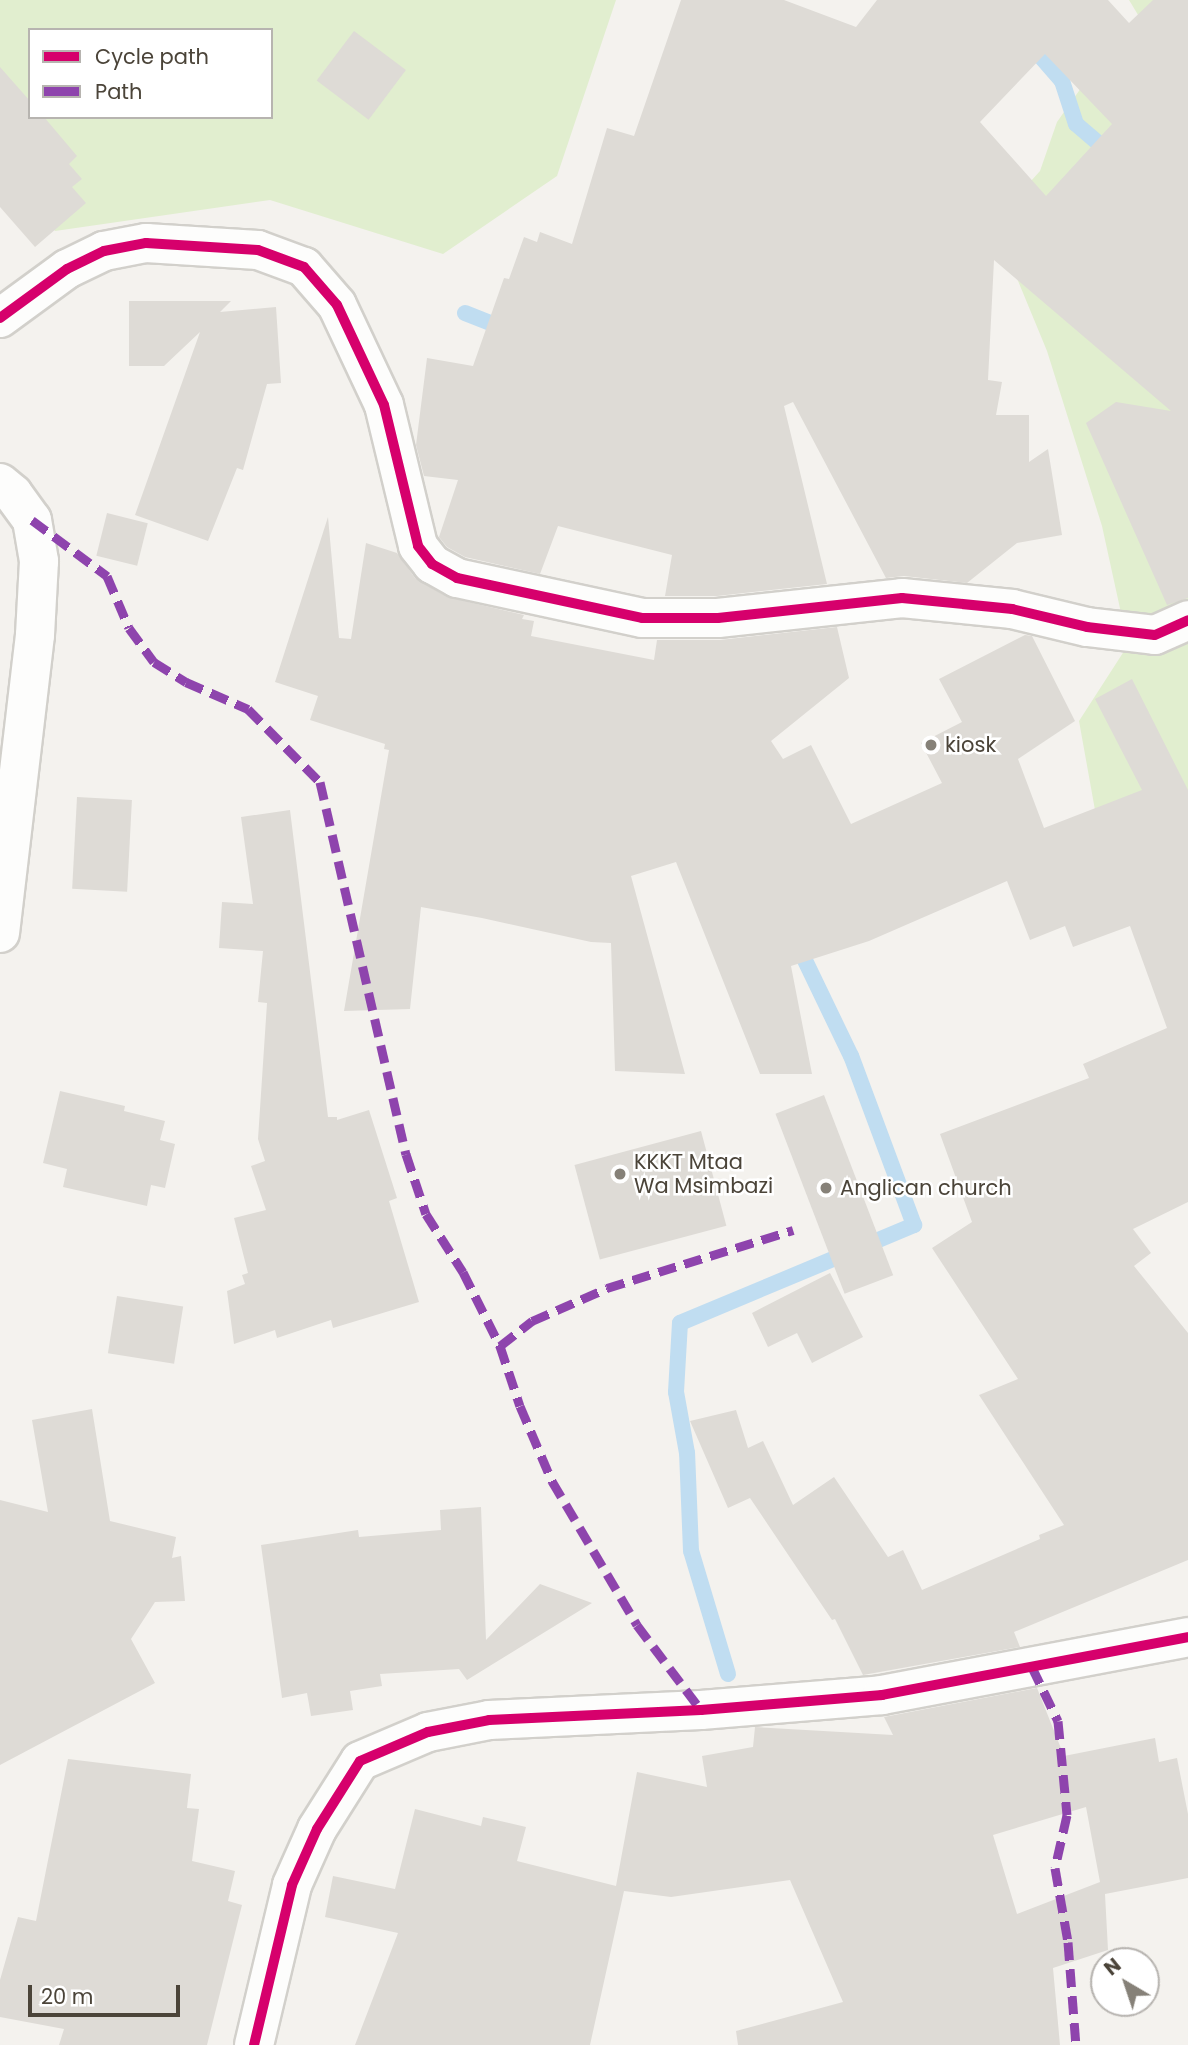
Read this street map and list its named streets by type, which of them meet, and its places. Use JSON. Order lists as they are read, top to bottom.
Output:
{
  "places": ["kiosk", "KKKT Mtaa Wa Msimbazi", "Anglican church"],
  "legend": ["Cycle path", "Path"],
  "scale_bar": "20 m",
  "north": "top left"
}
